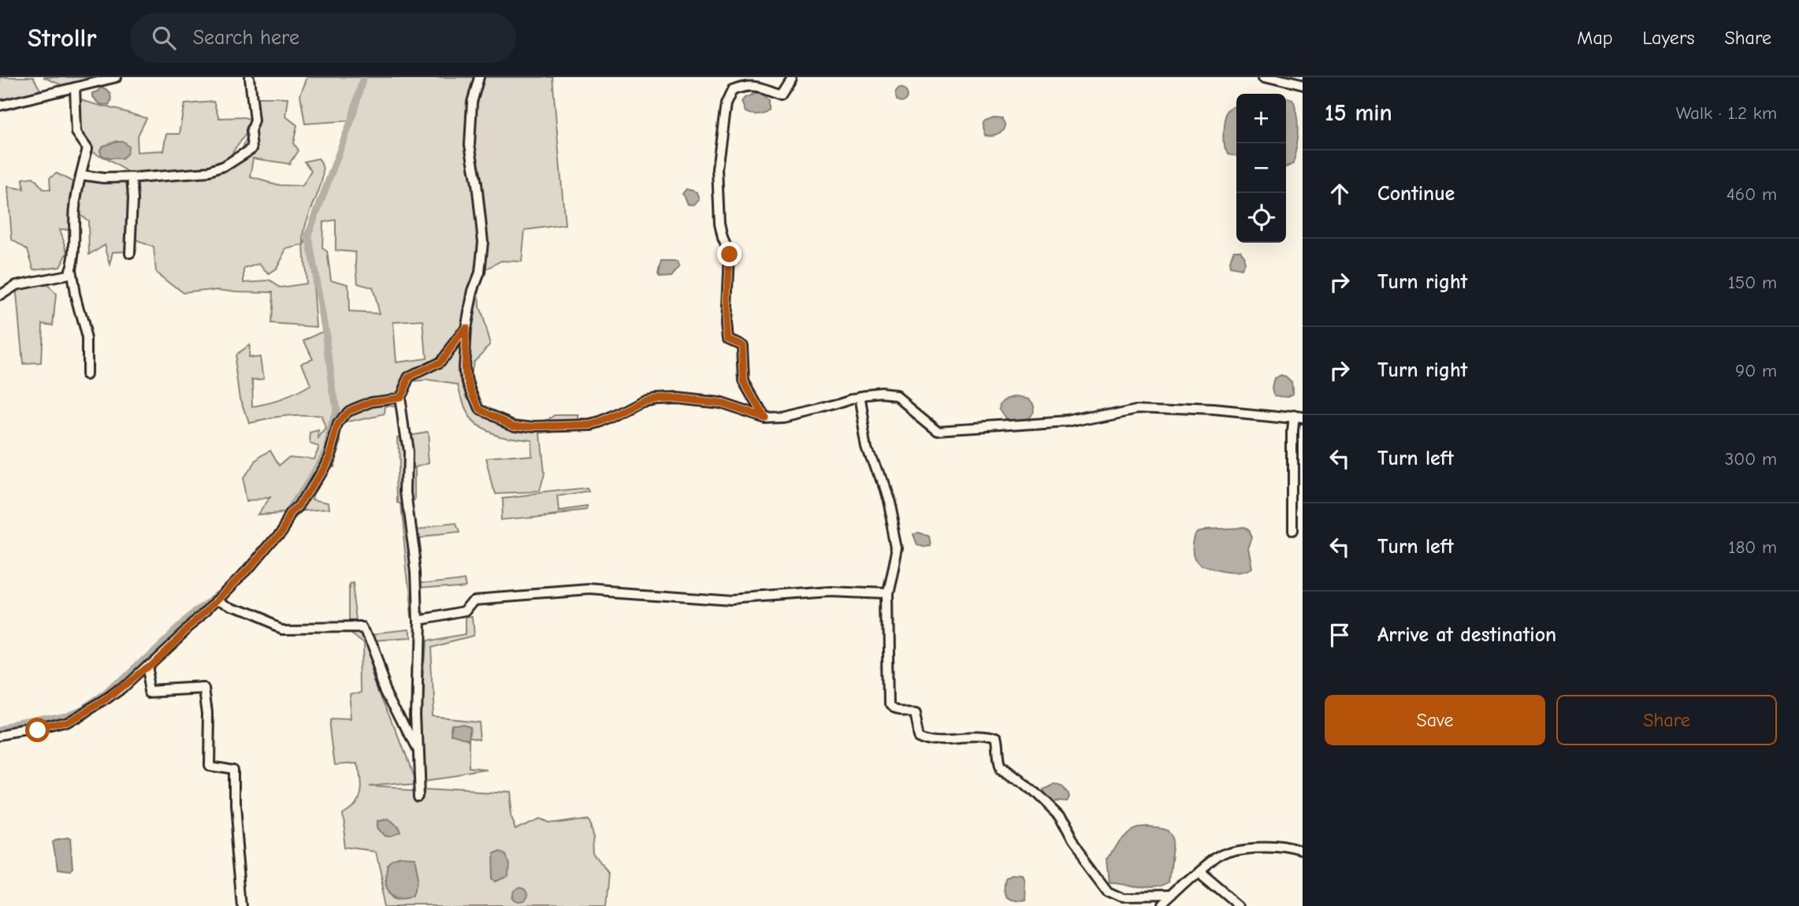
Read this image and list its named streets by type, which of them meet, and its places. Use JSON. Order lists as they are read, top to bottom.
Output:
{
  "page": {
    "header": "Strollr",
    "search": "Search here",
    "nav": ["Map", "Layers", "Share"],
    "heading": ["15 min", "Walk · 1.2 km"],
    "map_buttons": ["+", "−"],
    "list": [
      ["Continue", "460 m"],
      ["Turn right", "150 m"],
      ["Turn right", "90 m"],
      ["Turn left", "300 m"],
      ["Turn left", "180 m"],
      "Arrive at destination"
    ],
    "buttons": ["Save", "Share"]
  }
}
